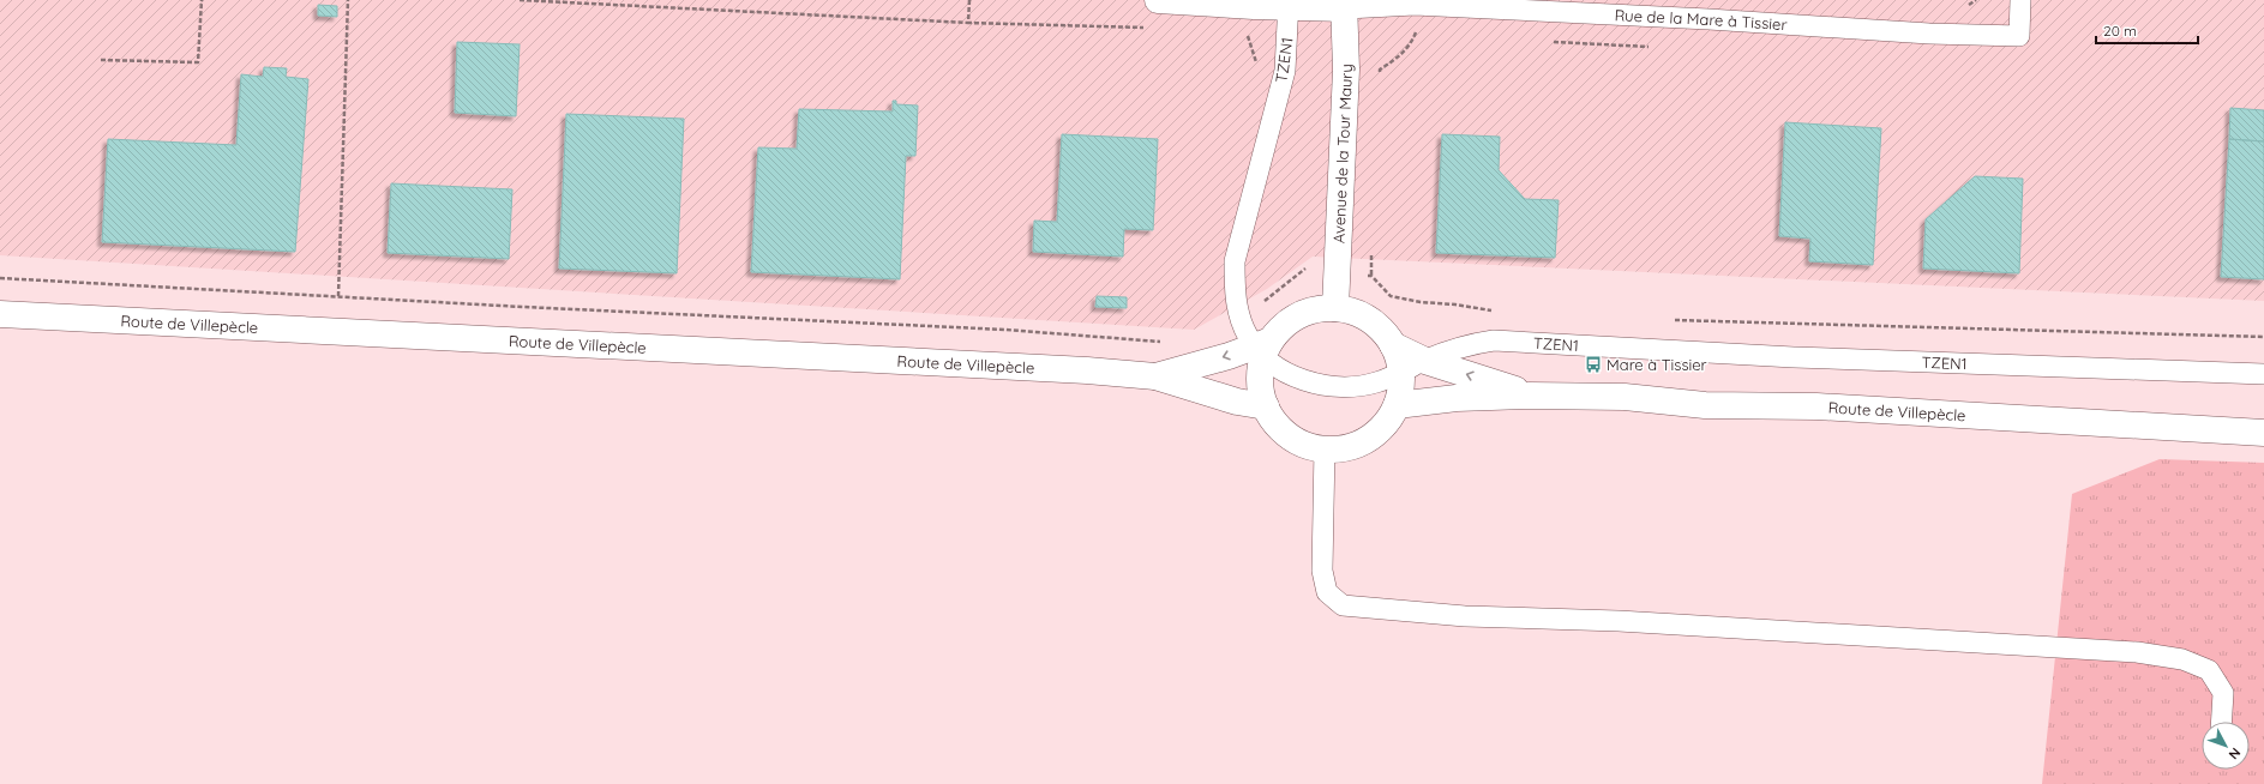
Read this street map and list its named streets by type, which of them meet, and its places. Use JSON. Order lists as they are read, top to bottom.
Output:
{
  "streets": {
    "main road": ["Avenue de la Tour Maury", "Route de Villepècle"],
    "lane": ["Rue de la Mare à Tissier", "TZEN1"]
  },
  "crossings": [
    ["Rue de la Mare à Tissier", "Avenue de la Tour Maury"],
    ["TZEN1", "Route de Villepècle"]
  ],
  "places": {
    "bus stop": ["Mare à Tissier"]
  },
  "scale_bar": "20 m",
  "north": "bottom right"
}
